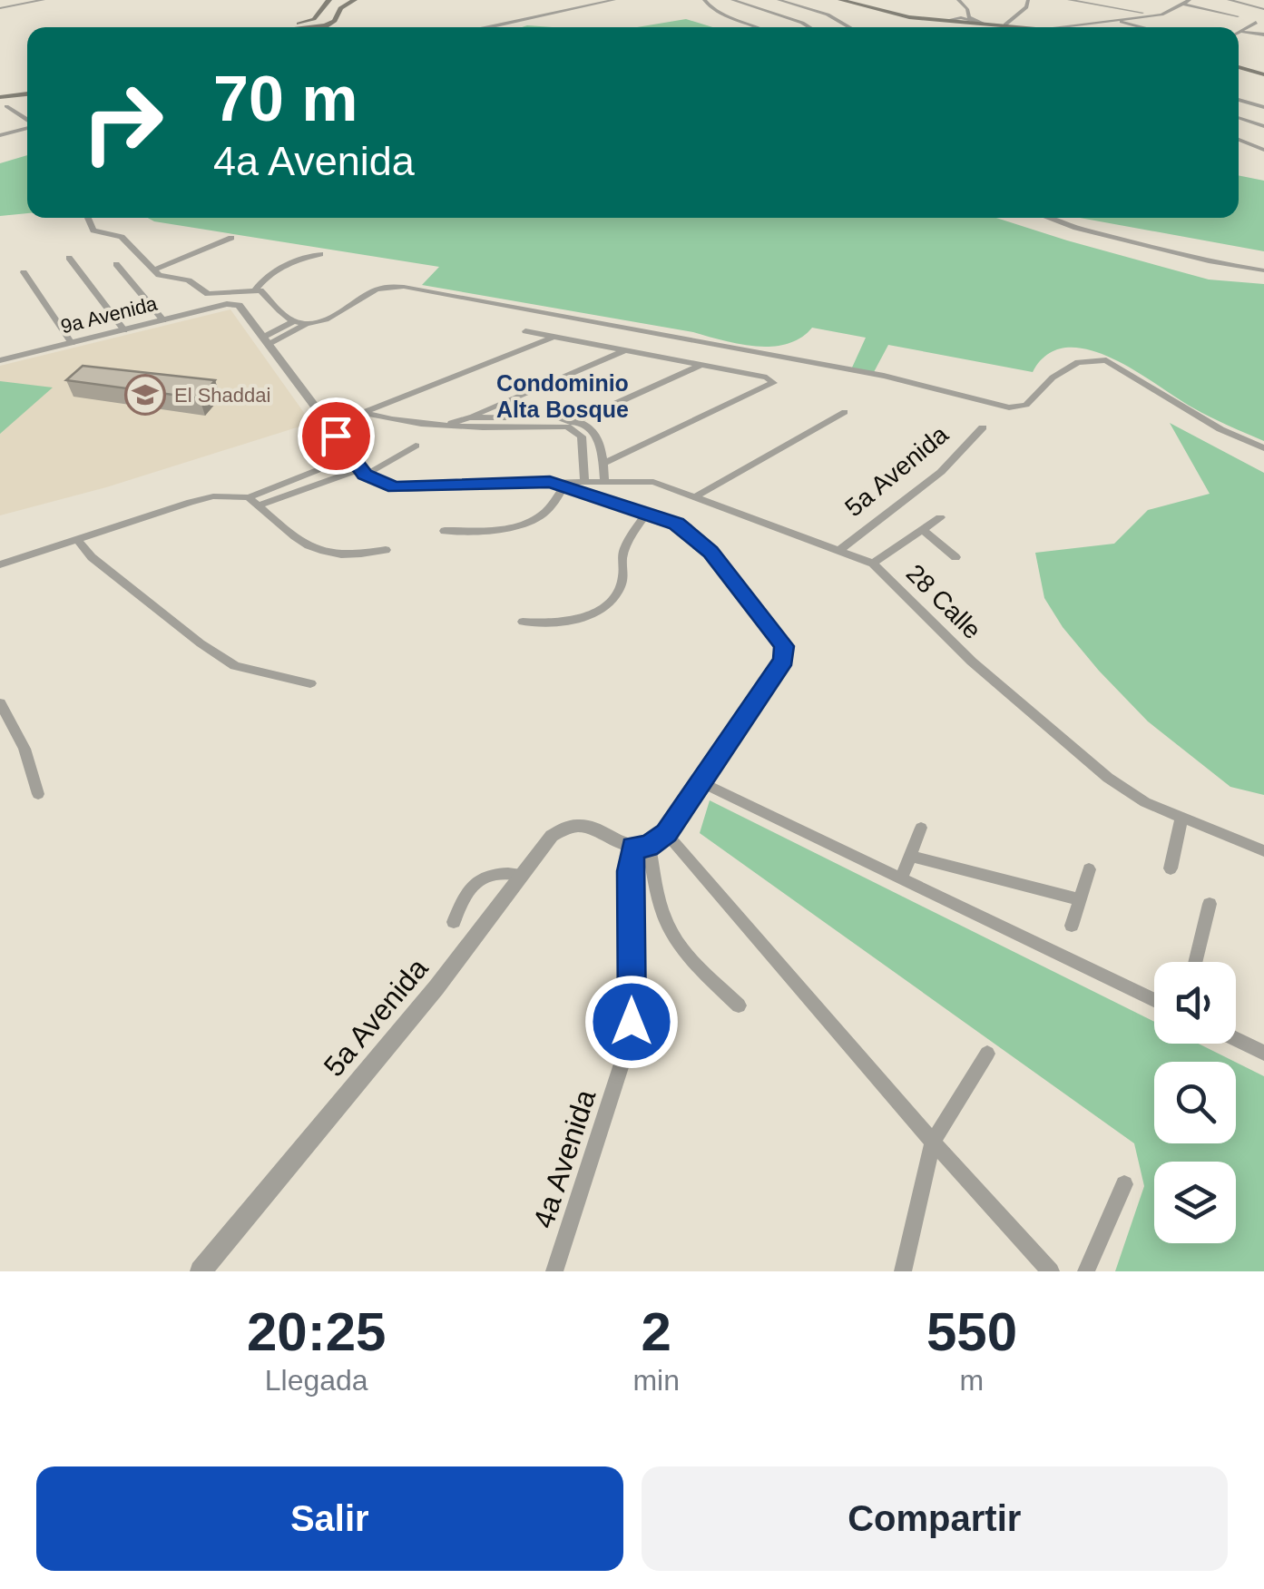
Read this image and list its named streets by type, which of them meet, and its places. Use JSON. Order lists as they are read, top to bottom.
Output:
{
  "streets": {
    "street": [
      "9a Avenida",
      "5a Avenida",
      "28 Calle",
      "4a Avenida"
    ]
  },
  "crossings": [
    ["5a Avenida", "28 Calle"],
    ["5a Avenida", "4a Avenida"]
  ],
  "districts": ["Condominio Alta Bosque"],
  "places": {
    "school or university": ["El Shaddai"]
  },
  "page": {
    "turn": ["70 m", "4a Avenida"],
    "eta": [
      "20:25",
      "Llegada",
      "2",
      "min",
      "550",
      "m"
    ],
    "buttons": ["Salir", "Compartir"]
  }
}
